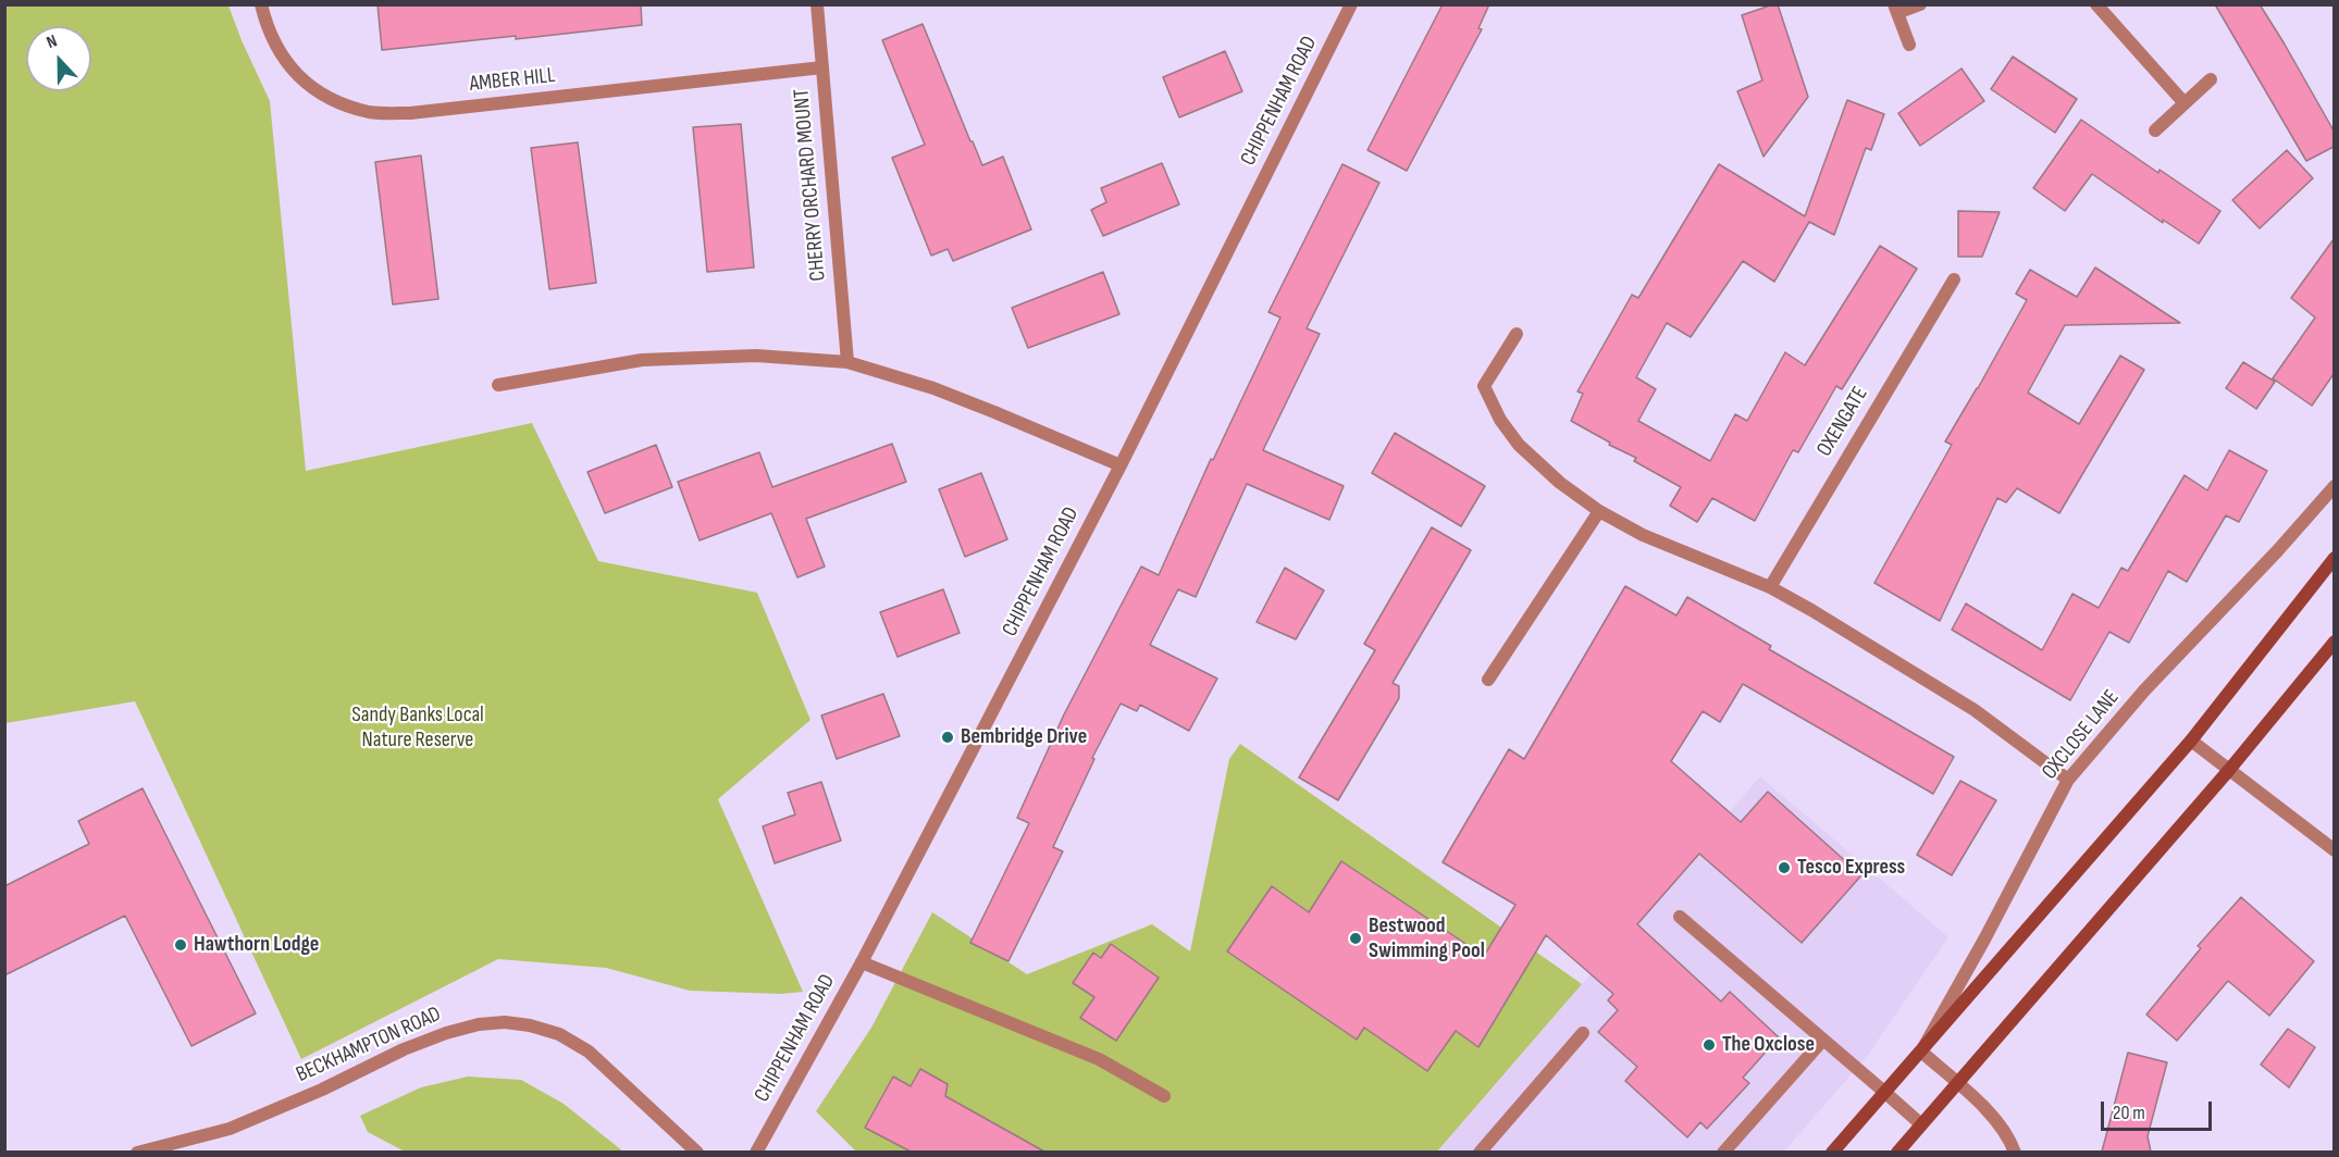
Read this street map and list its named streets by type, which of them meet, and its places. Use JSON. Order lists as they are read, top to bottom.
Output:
{
  "streets": {
    "main road": ["OXCLOSE LANE"],
    "street": [
      "AMBER HILL",
      "CHIPPENHAM ROAD",
      "CHERRY ORCHARD MOUNT",
      "OXENGATE",
      "BECKHAMPTON ROAD"
    ]
  },
  "crossings": [
    ["AMBER HILL", "CHERRY ORCHARD MOUNT"]
  ],
  "parks": ["Sandy Banks Local Nature Reserve"],
  "places": [
    "Bembridge Drive",
    "Tesco Express",
    "Bestwood Swimming Pool",
    "Hawthorn Lodge",
    "The Oxclose"
  ],
  "scale_bar": "20 m",
  "north": "top"
}
